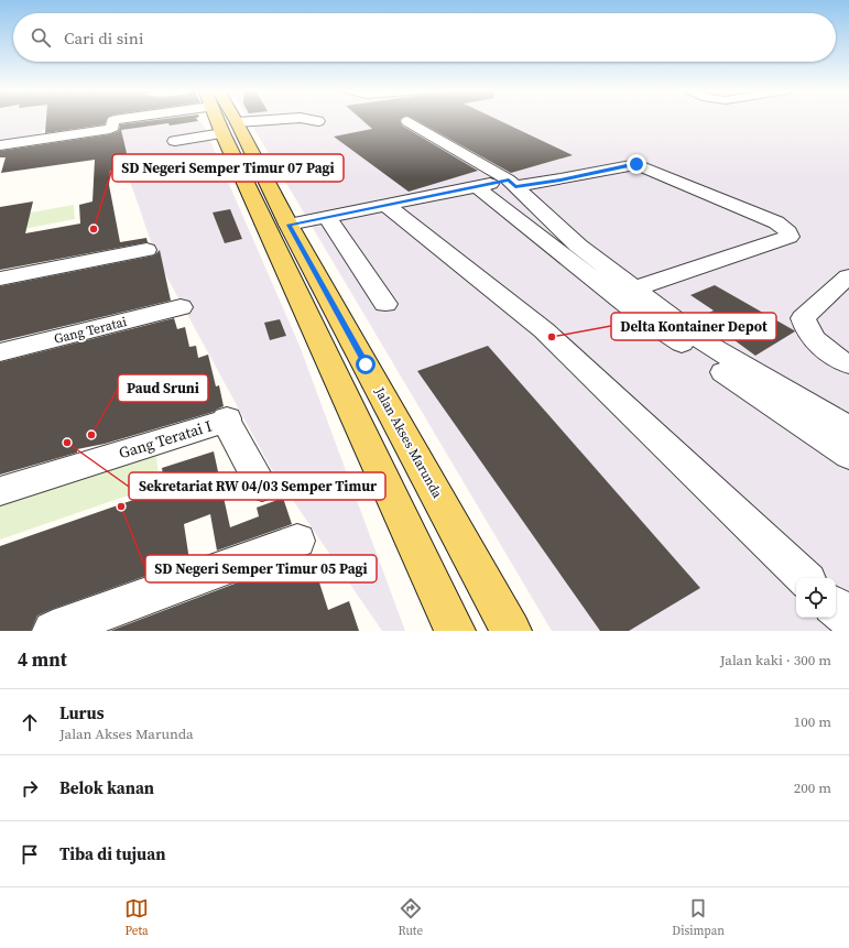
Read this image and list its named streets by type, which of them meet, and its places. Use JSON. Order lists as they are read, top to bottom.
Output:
{
  "streets": {
    "main road": ["Jalan Akses Marunda"],
    "street": ["Gang Teratai", "Gang Teratai I"]
  },
  "places": [
    "SD Negeri Semper Timur 07 Pagi",
    "Delta Kontainer Depot",
    "Paud Sruni",
    "Sekretariat RW 04/03 Semper Timur",
    "SD Negeri Semper Timur 05 Pagi"
  ],
  "page": {
    "search": "Cari di sini",
    "heading": ["4 mnt", "Jalan kaki · 300 m"],
    "list": [
      ["Lurus", "Jalan Akses Marunda", "100 m"],
      ["Belok kanan", "200 m"],
      "Tiba di tujuan"
    ],
    "nav": ["Peta", "Rute", "Disimpan"]
  }
}
